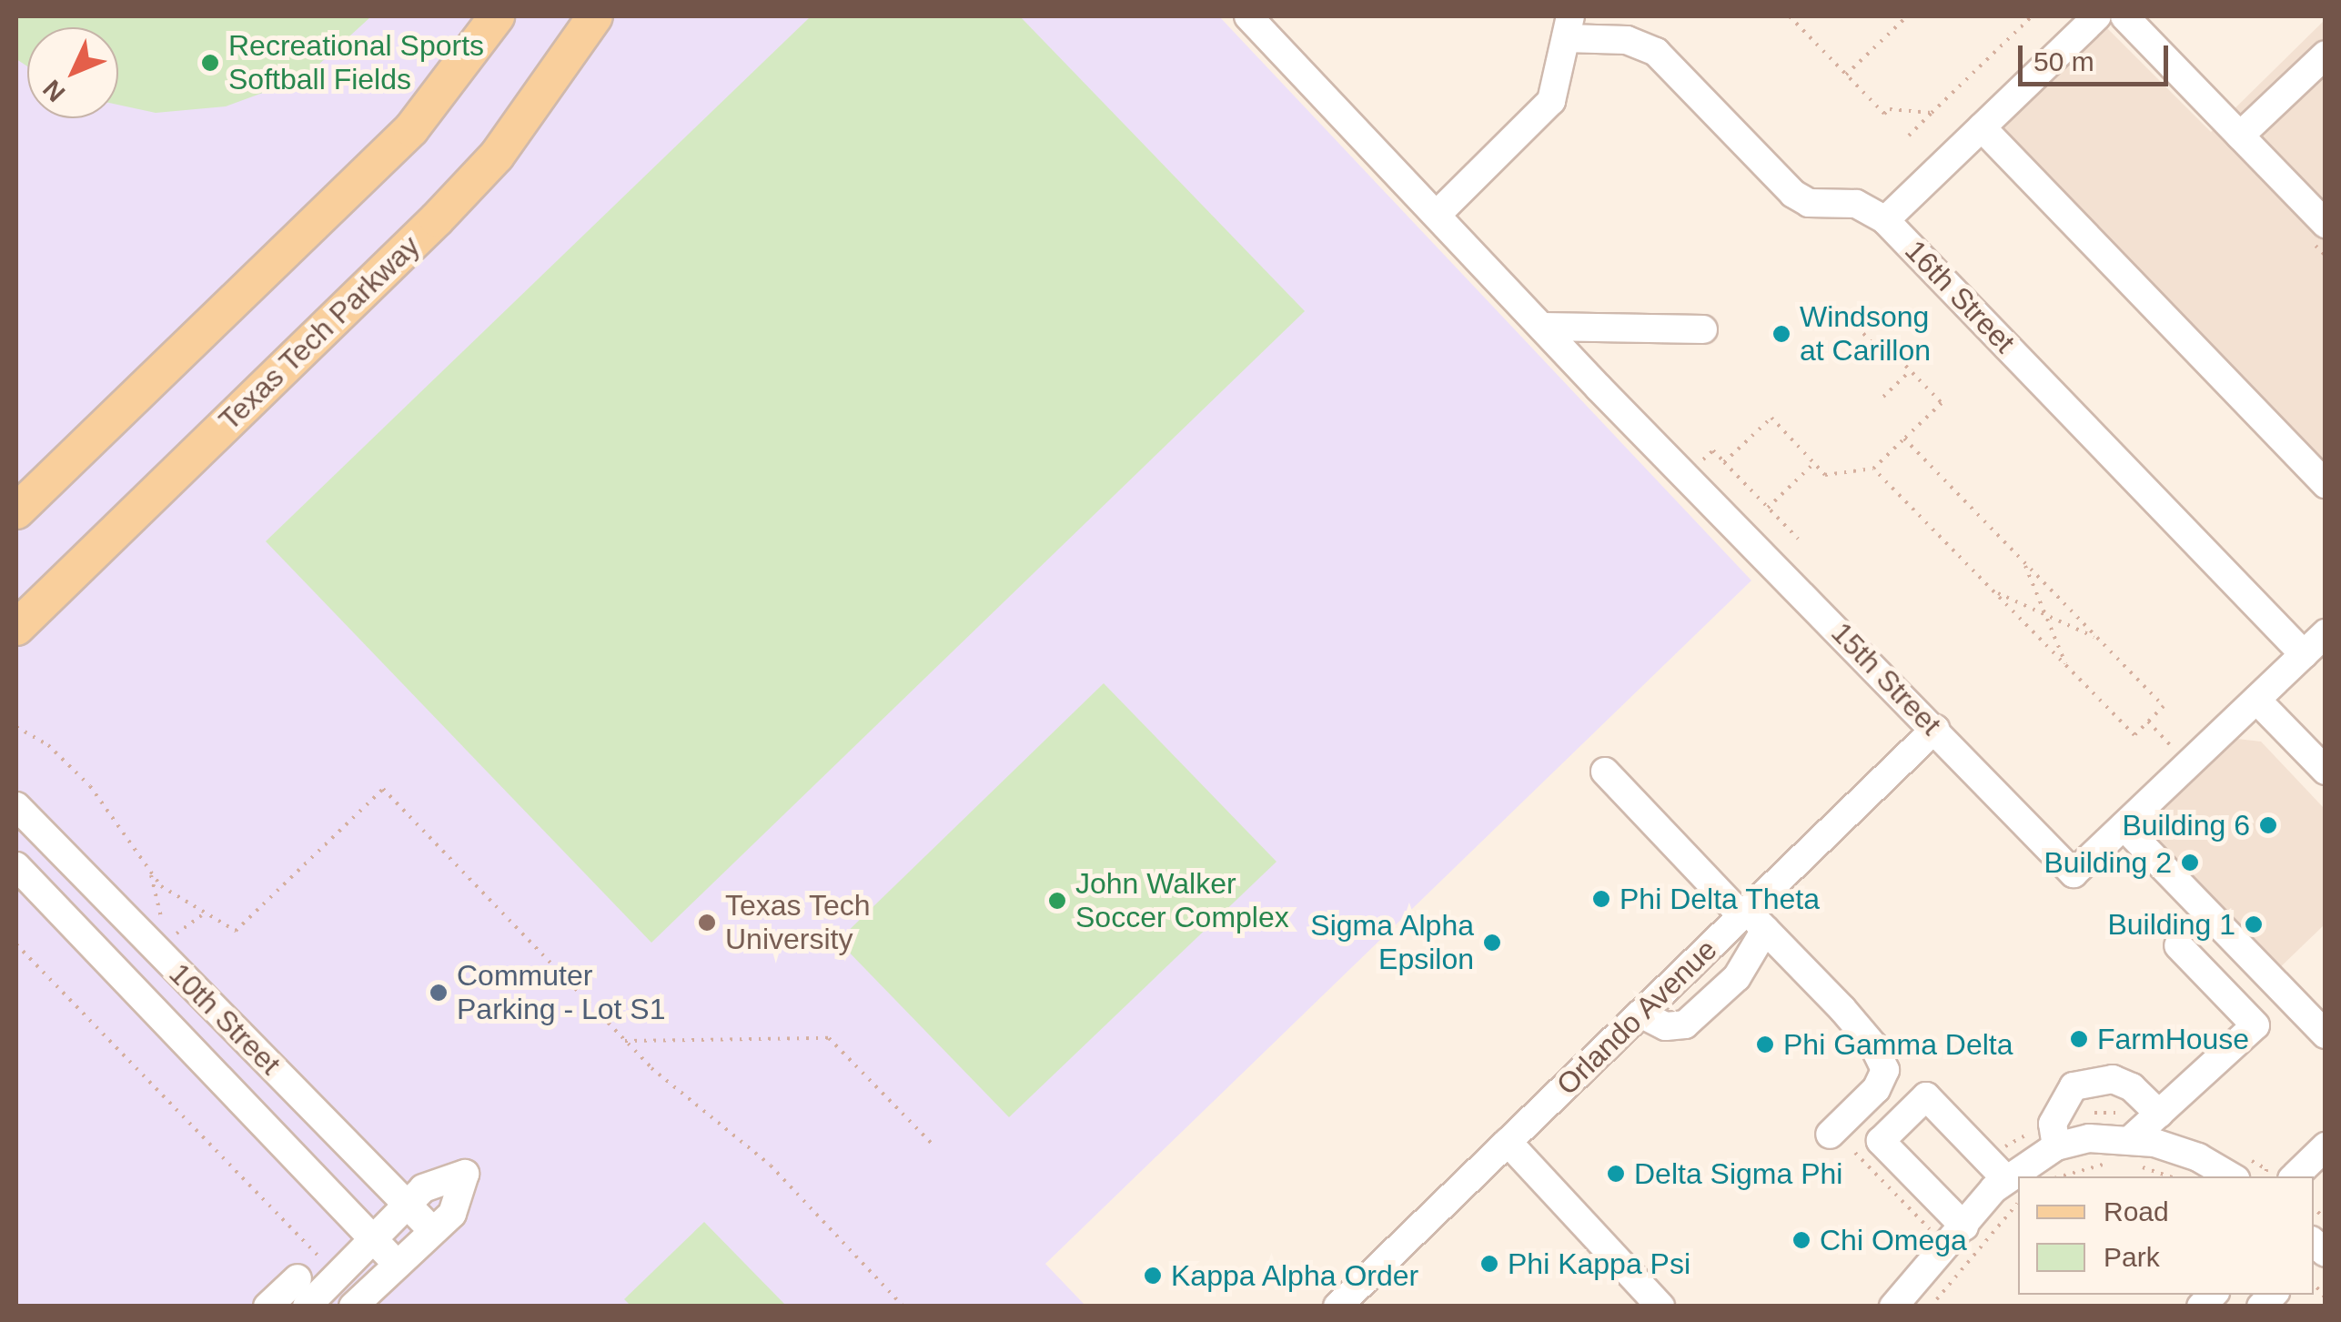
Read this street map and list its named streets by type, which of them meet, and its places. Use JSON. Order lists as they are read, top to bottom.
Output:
{
  "streets": {
    "main road": ["Texas Tech Parkway"],
    "street": [
      "16th Street",
      "15th Street",
      "Orlando Avenue",
      "10th Street"
    ]
  },
  "crossings": [
    ["15th Street", "Orlando Avenue"]
  ],
  "places": [
    "Recreational Sports Softball Fields",
    "Windsong at Carillon",
    "Building 6",
    "Building 2",
    "Phi Delta Theta",
    "John Walker Soccer Complex",
    "Texas Tech University",
    "Building 1",
    "Sigma Alpha Epsilon",
    "Commuter Parking - Lot S1",
    "FarmHouse",
    "Phi Gamma Delta",
    "Delta Sigma Phi",
    "Chi Omega",
    "Phi Kappa Psi",
    "Kappa Alpha Order"
  ],
  "legend": ["Road", "Park"],
  "scale_bar": "50 m",
  "north": "bottom left"
}
